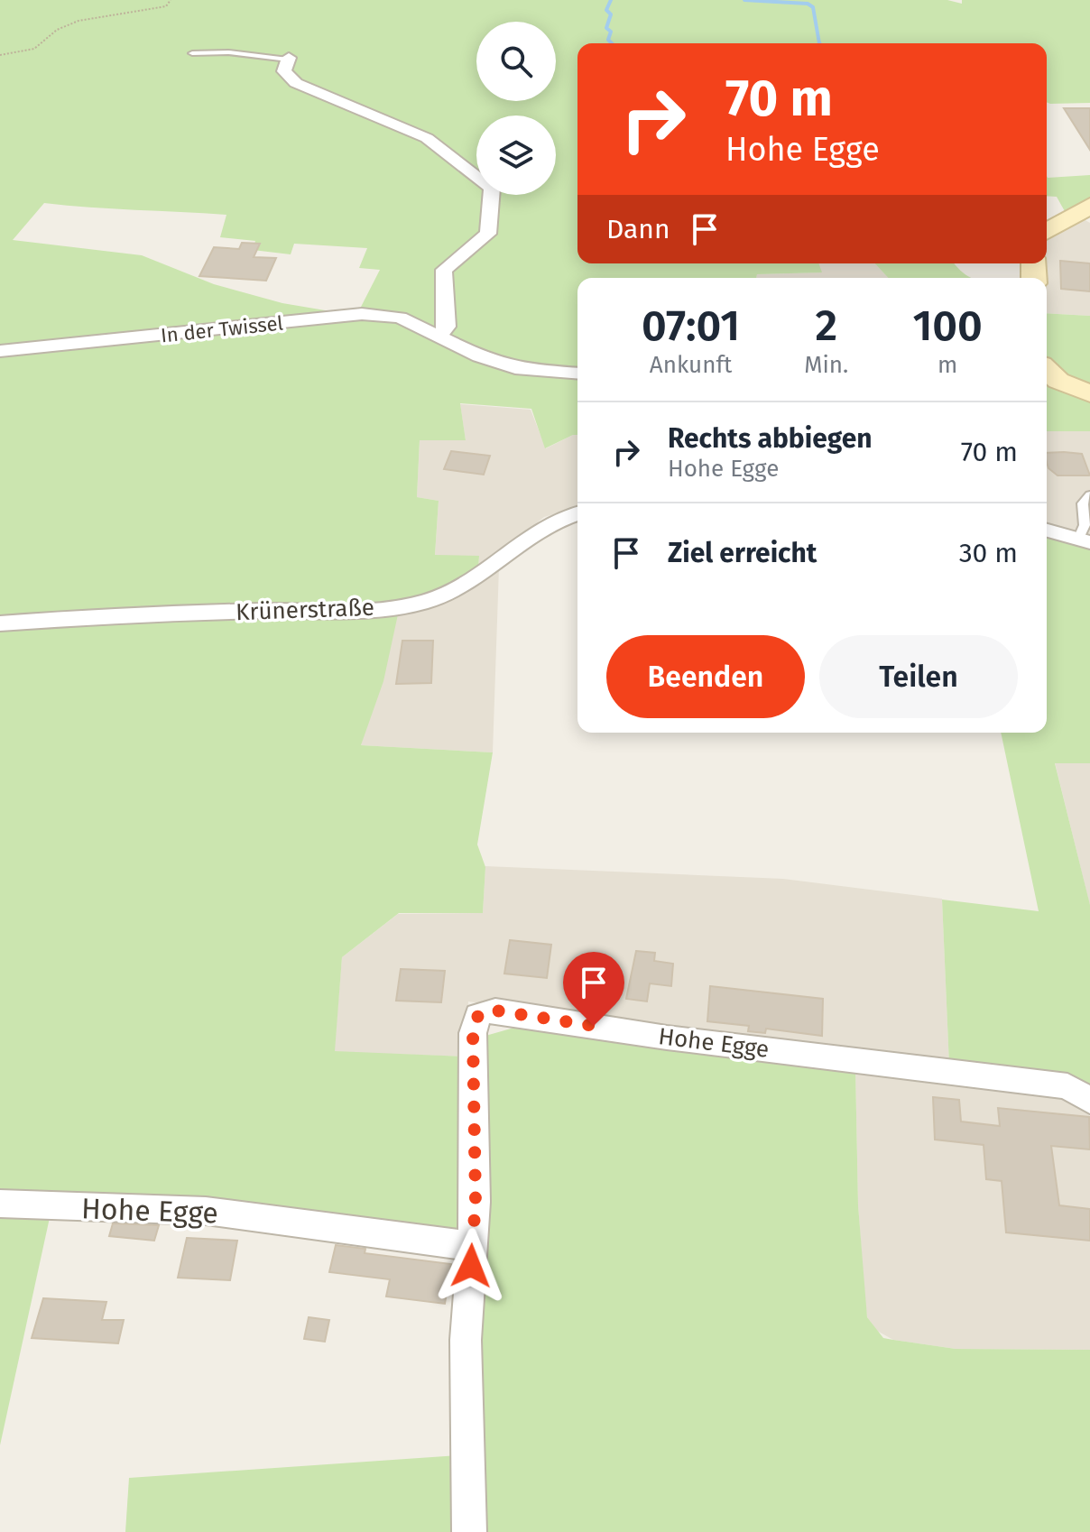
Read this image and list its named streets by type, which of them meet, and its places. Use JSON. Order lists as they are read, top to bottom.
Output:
{
  "streets": {
    "street": ["In der Twissel", "Krünerstraße", "Hohe Egge"]
  },
  "page": {
    "turn": ["70 m", "Hohe Egge"],
    "then": "Dann",
    "eta": [
      "07:01",
      "Ankunft",
      "2",
      "Min.",
      "100",
      "m"
    ],
    "list": [
      {
        "name": "Rechts abbiegen",
        "note": "Hohe Egge",
        "value": "70 m"
      },
      {
        "name": "Ziel erreicht",
        "value": "30 m"
      }
    ],
    "buttons": ["Beenden", "Teilen"]
  }
}
